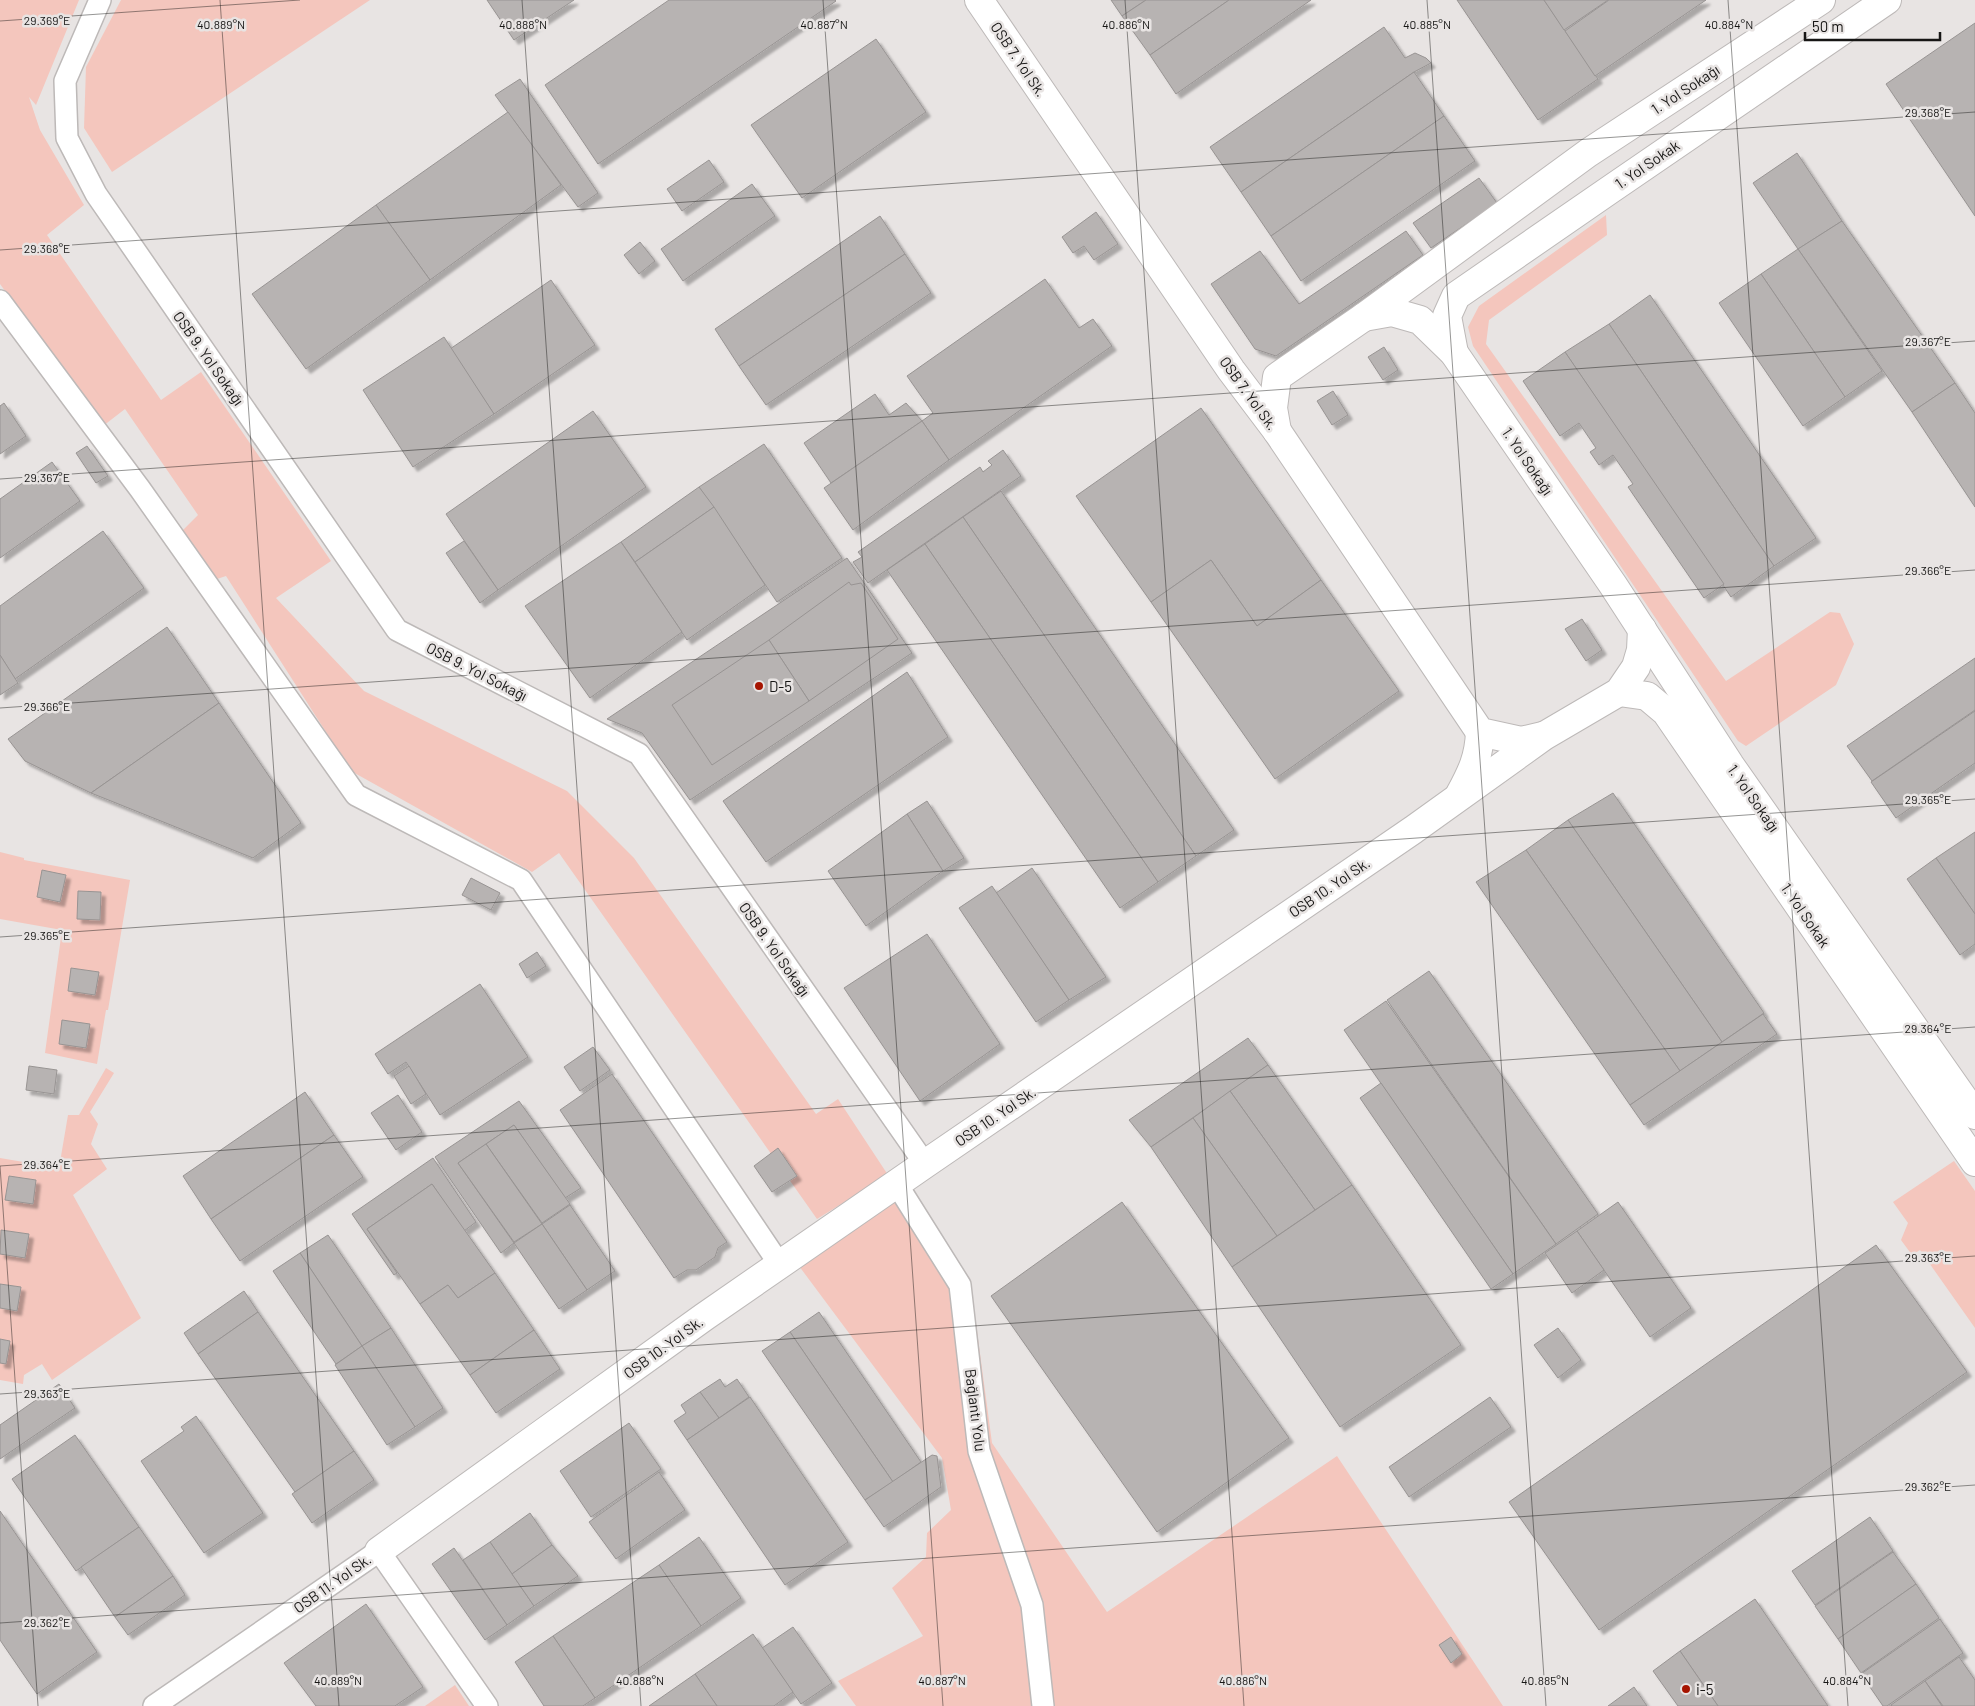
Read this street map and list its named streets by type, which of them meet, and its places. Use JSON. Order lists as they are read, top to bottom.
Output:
{
  "streets": {
    "street": [
      "OSB 7. Yol Sk.",
      "1. Yol Sokağı",
      "1. Yol Sokak",
      "OSB 9. Yol Sokağı",
      "OSB 10. Yol Sk.",
      "Bağlantı Yolu",
      "OSB 11. Yol Sk."
    ]
  },
  "crossings": [
    ["1. Yol Sokağı", "1. Yol Sokak"],
    ["1. Yol Sokak", "OSB 10. Yol Sk."],
    ["OSB 9. Yol Sokağı", "OSB 10. Yol Sk."],
    ["OSB 10. Yol Sk.", "Bağlantı Yolu"],
    ["OSB 10. Yol Sk.", "OSB 11. Yol Sk."]
  ],
  "places": ["D-5", "i-5"],
  "scale_bar": "50 m",
  "coordinates": [
    "29.369°E",
    "40.889°N",
    "40.888°N",
    "40.887°N",
    "40.886°N",
    "40.885°N",
    "40.884°N",
    "29.368°E",
    "29.367°E",
    "29.366°E",
    "29.365°E",
    "29.364°E",
    "29.363°E",
    "29.362°E"
  ]
}
